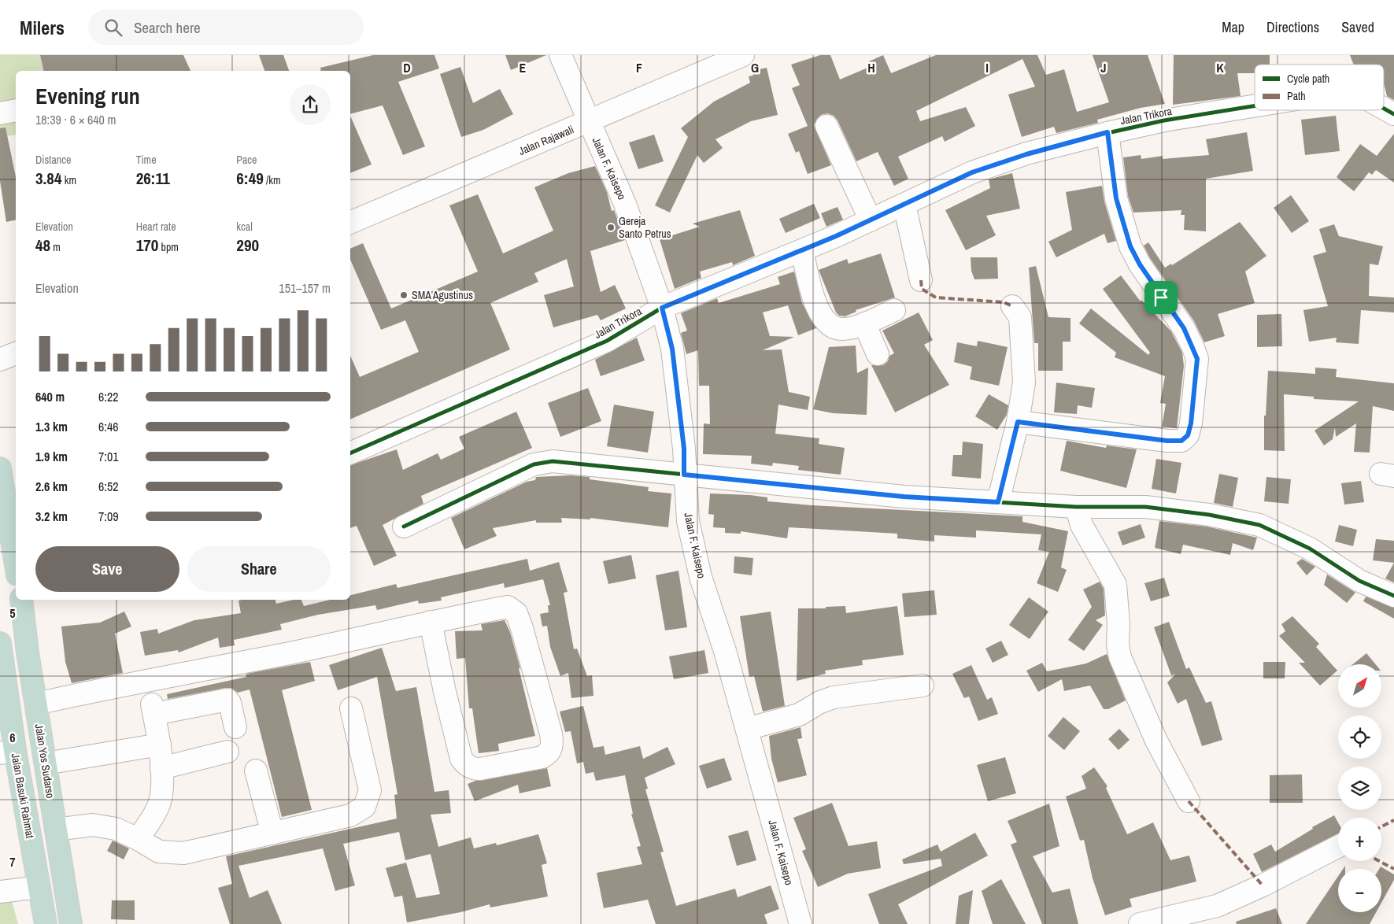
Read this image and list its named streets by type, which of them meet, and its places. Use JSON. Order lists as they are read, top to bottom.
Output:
{
  "streets": {
    "highway": ["Jalan Yos Sudarso", "Jalan Basuki Rahmat"],
    "street": ["Jalan Trikora", "Jalan Rajawali", "Jalan F. Kaisepo"]
  },
  "crossings": [
    ["Jalan Trikora", "Jalan F. Kaisepo"],
    ["Jalan Rajawali", "Jalan F. Kaisepo"]
  ],
  "places": ["Gereja Santo Petrus", "SMA Agustinus"],
  "legend": ["Cycle path", "Path"],
  "north": "top right",
  "page": {
    "header": "Milers",
    "search": "Search here",
    "nav": ["Map", "Directions", "Saved"],
    "heading": ["Evening run", "18:39 · 6 × 640 m"],
    "stats": [
      ["Distance", "3.84 km"],
      ["Time", "26:11"],
      ["Pace", "6:49 /km"],
      ["Elevation", "48 m"],
      ["Heart rate", "170 bpm"],
      ["kcal", "290"]
    ],
    "chart": ["Elevation", "151–157 m"],
    "list": [
      {
        "name": "640 m",
        "note": "6:22"
      },
      {
        "name": "1.3 km",
        "note": "6:46"
      },
      {
        "name": "1.9 km",
        "note": "7:01"
      },
      {
        "name": "2.6 km",
        "note": "6:52"
      },
      {
        "name": "3.2 km",
        "note": "7:09"
      }
    ],
    "buttons": ["Save", "Share"],
    "map_buttons": ["+", "−"]
  },
  "grid": {
    "columns": [
      "D",
      "E",
      "F",
      "G",
      "H",
      "I",
      "J",
      "K"
    ],
    "rows": ["5", "6", "7"]
  }
}
